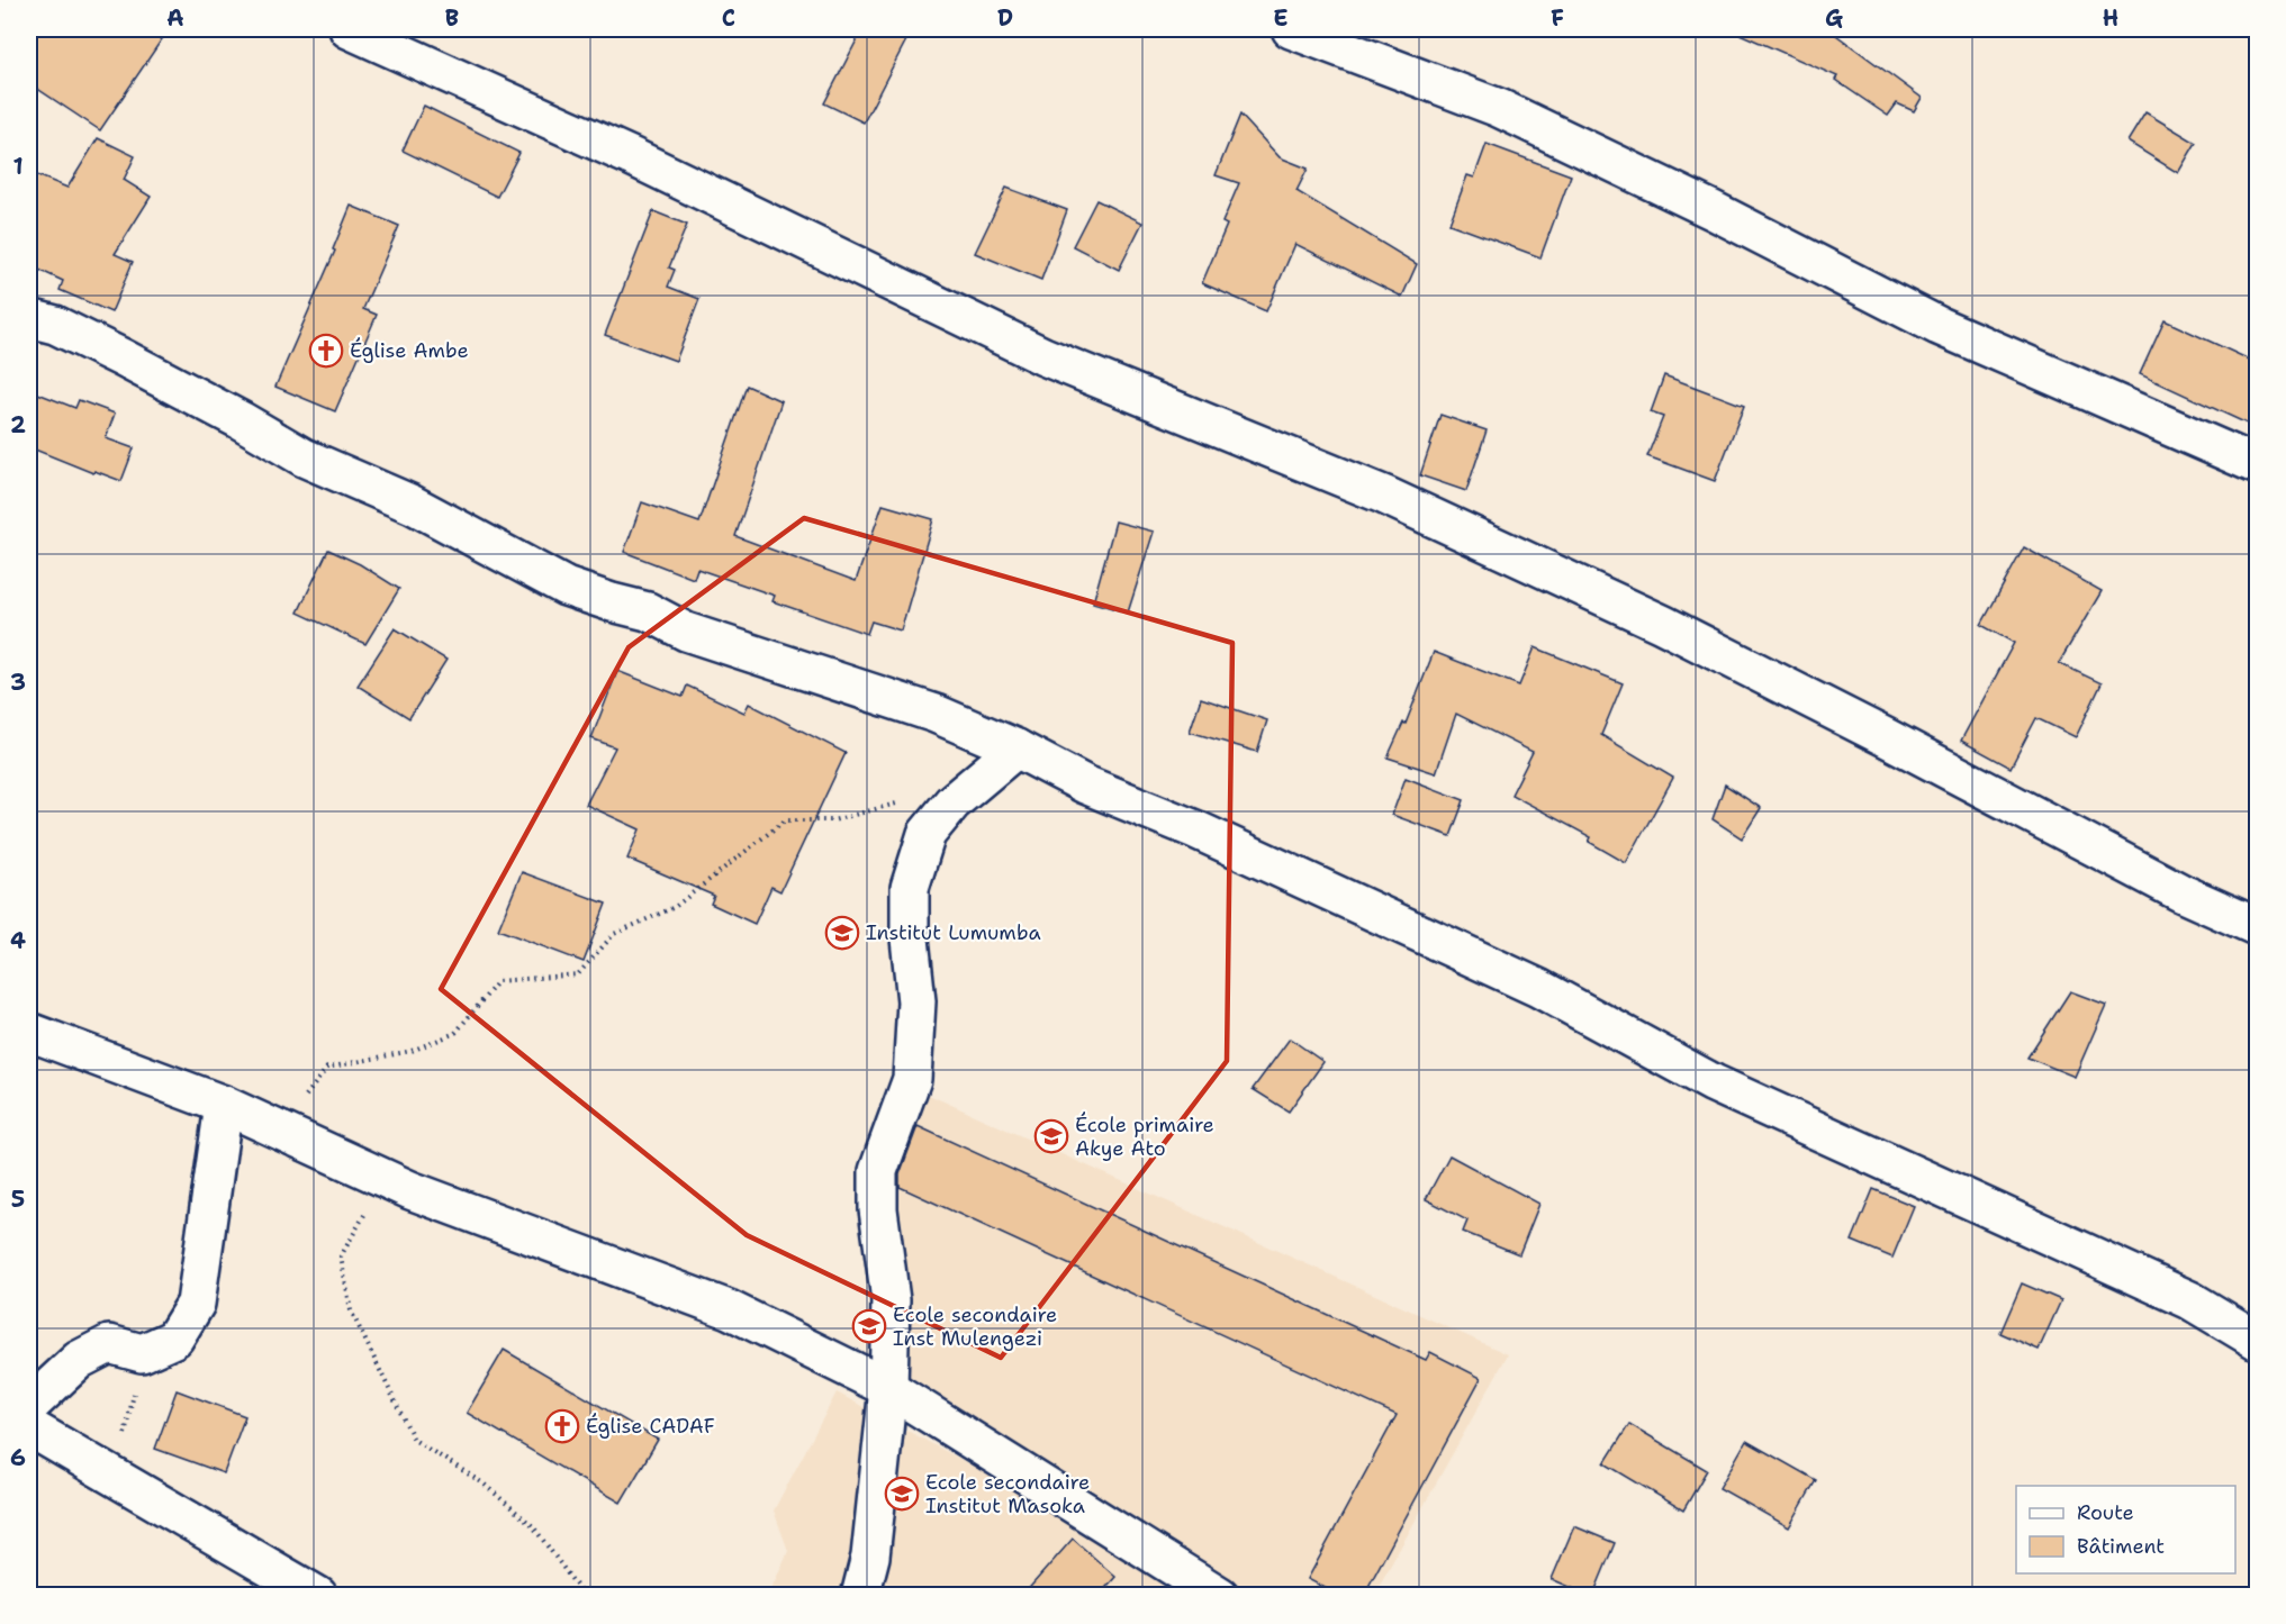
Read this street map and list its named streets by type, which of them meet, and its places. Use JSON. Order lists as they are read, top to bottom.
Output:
{
  "places": {
    "church": ["Église Ambe", "Église CADAF"],
    "school or university": [
      "Institut Lumumba",
      "École primaire Akye Ato",
      "Ecole secondaire Inst Mulengezi",
      "Ecole secondaire Institut Masoka"
    ]
  },
  "legend": ["Route", "Bâtiment"],
  "grid": {
    "columns": [
      "A",
      "B",
      "C",
      "D",
      "E",
      "F",
      "G",
      "H"
    ],
    "rows": [
      "1",
      "2",
      "3",
      "4",
      "5",
      "6"
    ]
  }
}
